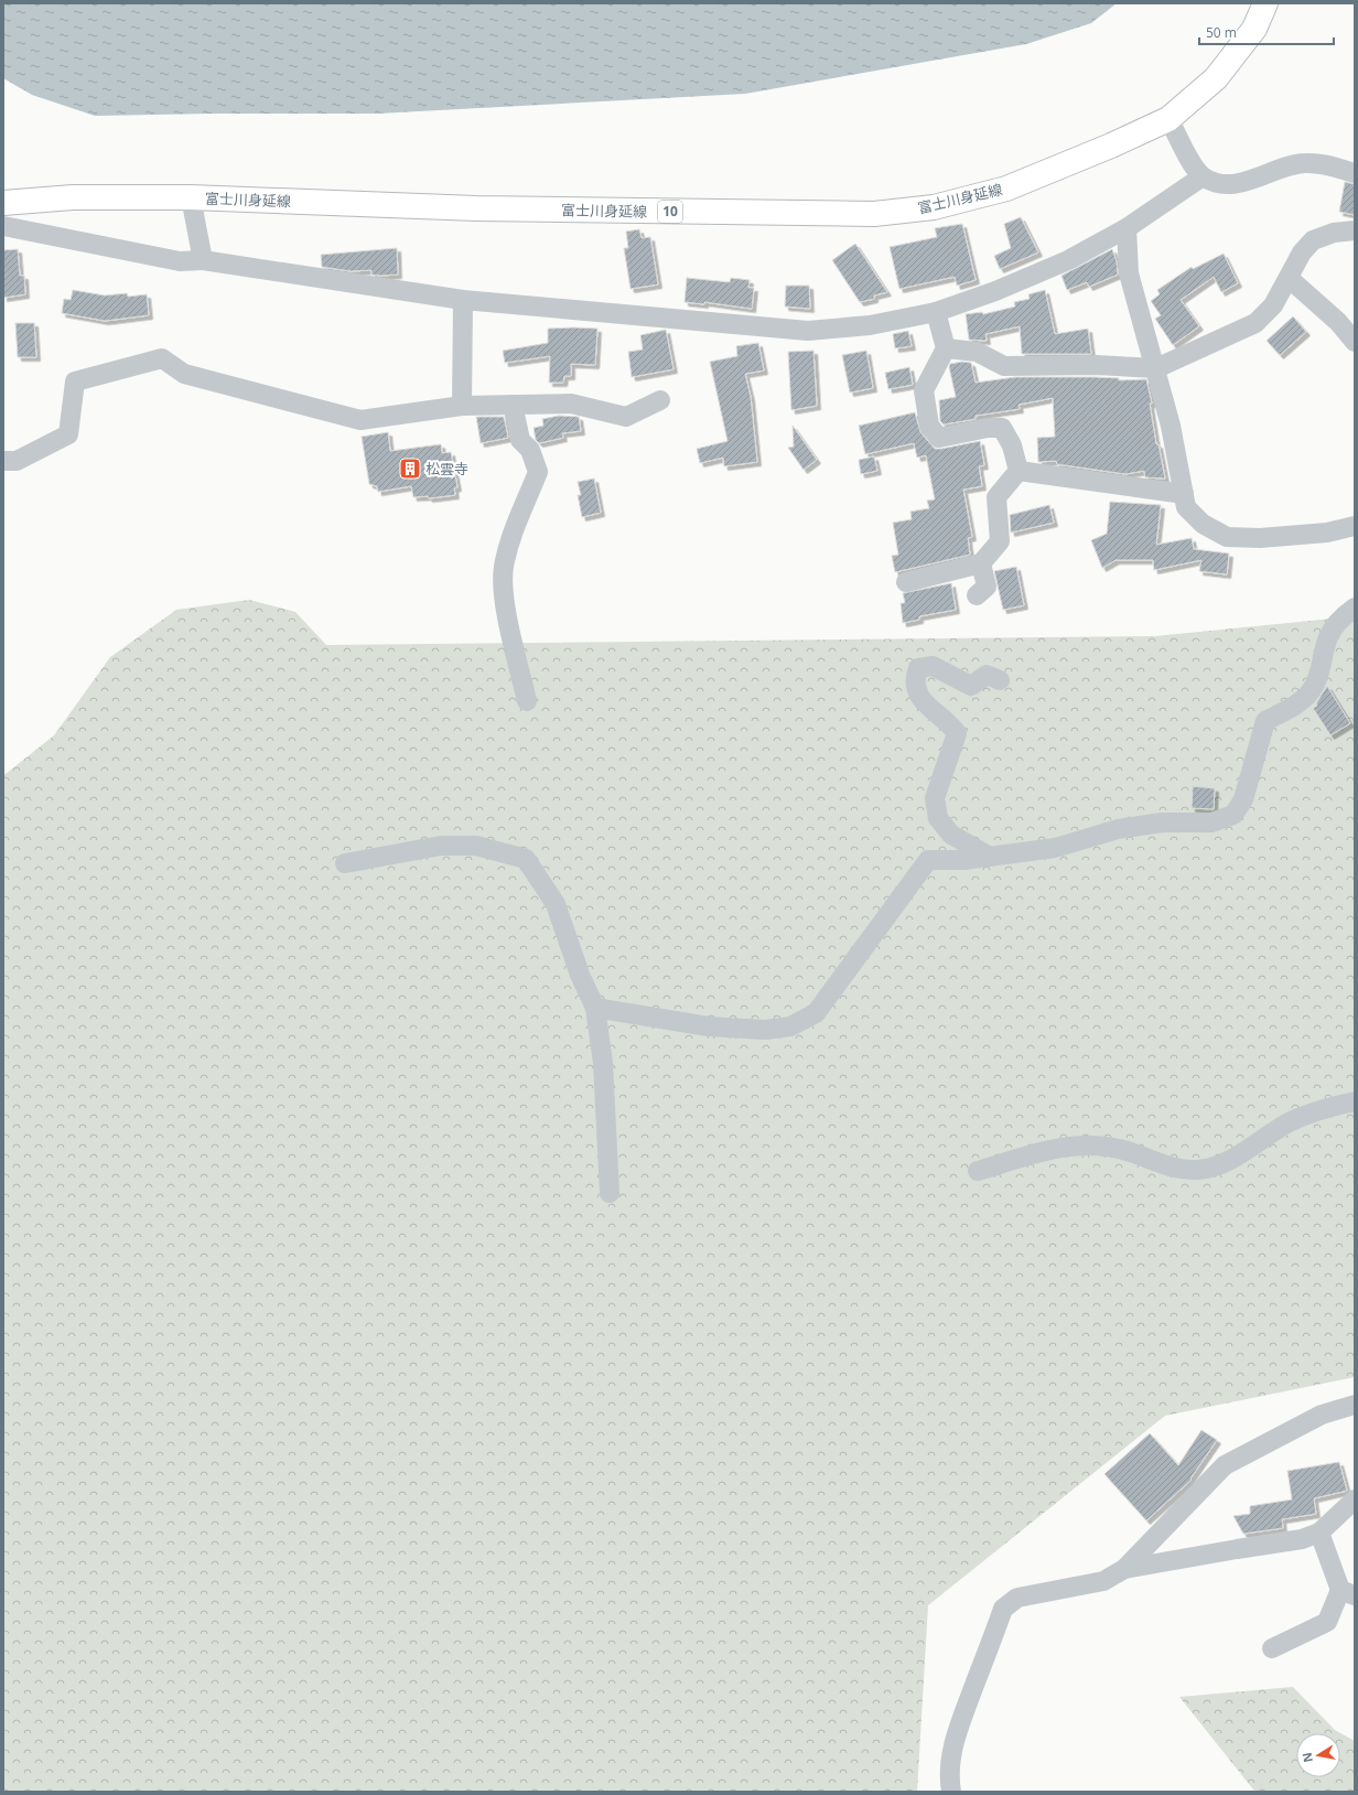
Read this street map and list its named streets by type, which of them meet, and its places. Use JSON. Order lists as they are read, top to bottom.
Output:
{
  "streets": {
    "main road": ["富士川身延線", "10"]
  },
  "places": {
    "building": ["松雲寺"]
  },
  "scale_bar": "50 m",
  "north": "left"
}
